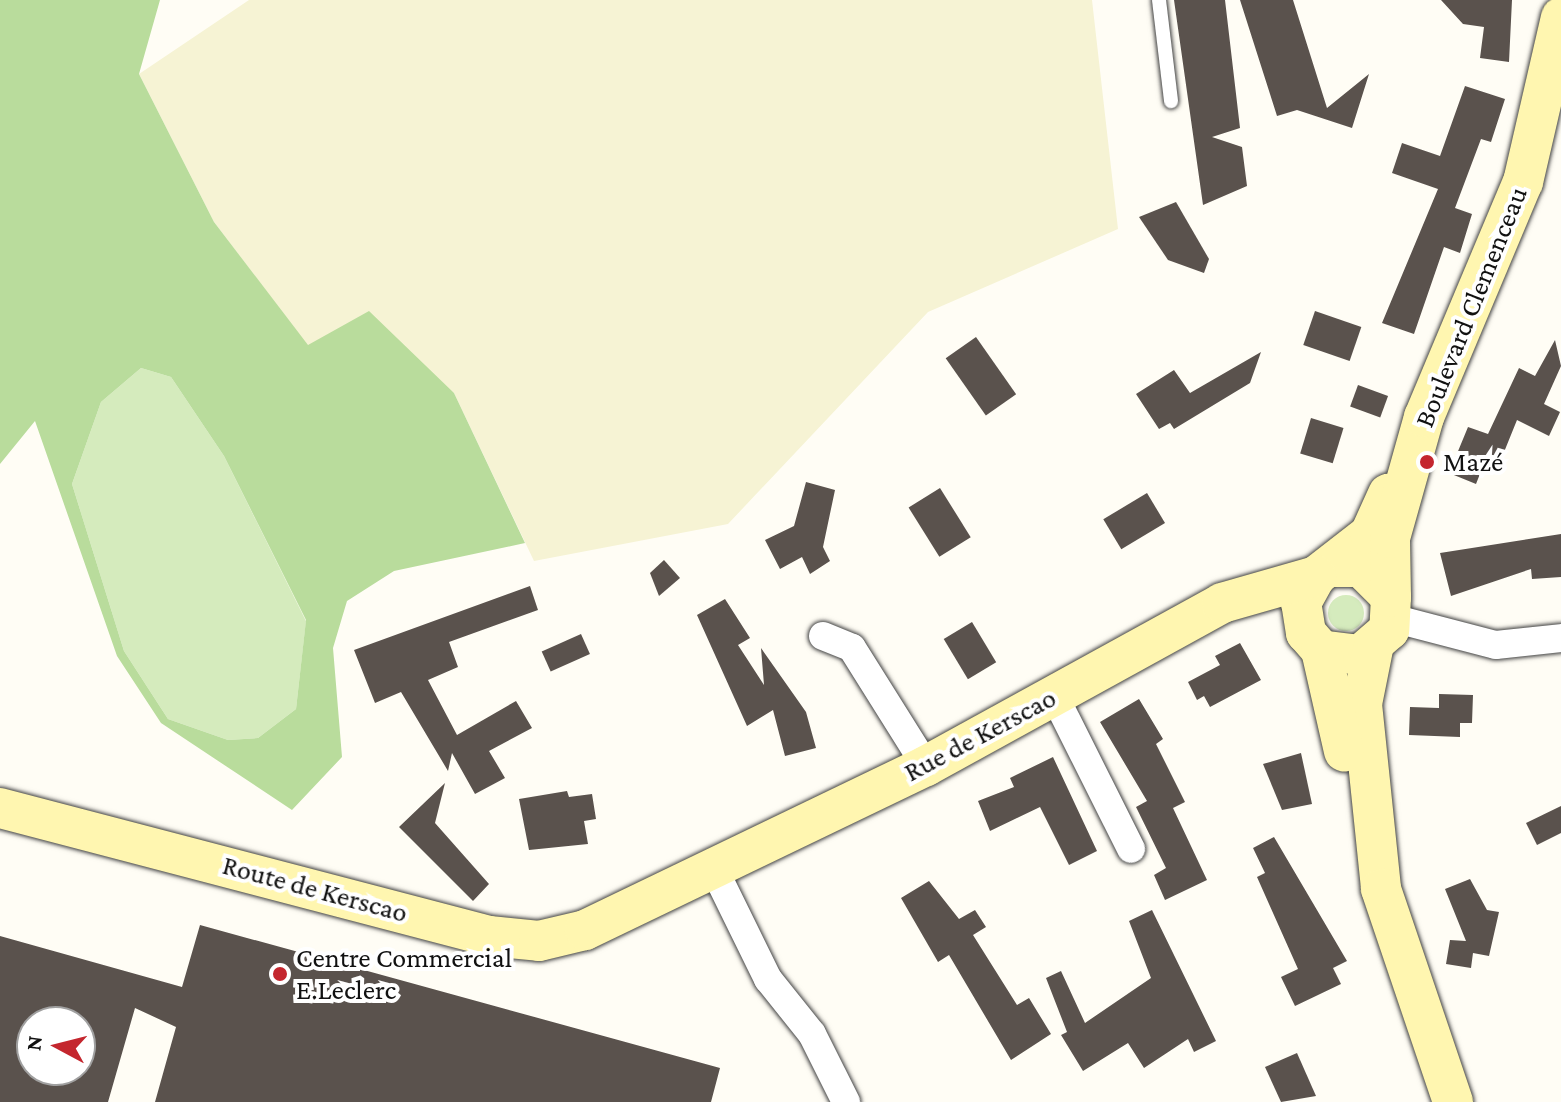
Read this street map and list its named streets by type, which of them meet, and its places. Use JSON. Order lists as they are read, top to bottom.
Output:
{
  "streets": {
    "street": ["Boulevard Clemenceau", "Rue de Kerscao", "Route de Kerscao"]
  },
  "crossings": [
    ["Boulevard Clemenceau", "Rue de Kerscao"],
    ["Rue de Kerscao", "Route de Kerscao"]
  ],
  "places": ["Mazé", "Centre Commercial E.Leclerc"],
  "north": "left"
}
